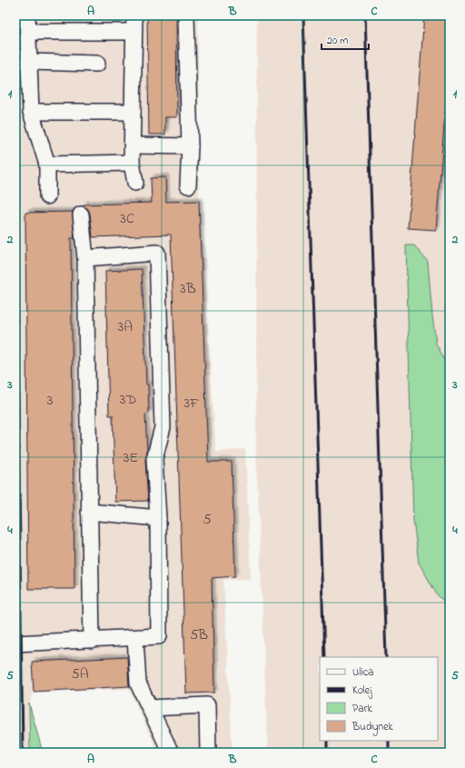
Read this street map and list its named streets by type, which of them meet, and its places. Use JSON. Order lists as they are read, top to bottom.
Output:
{
  "house_numbers": [
    "3C",
    "3B",
    "3A",
    "3D",
    "3",
    "3F",
    "3E",
    "5",
    "5B",
    "5A"
  ],
  "legend": [
    "Ulica",
    "Kolej",
    "Park",
    "Budynek"
  ],
  "scale_bar": "20 m",
  "grid": {
    "columns": ["A", "B", "C"],
    "rows": [
      "1",
      "2",
      "3",
      "4",
      "5"
    ]
  }
}
